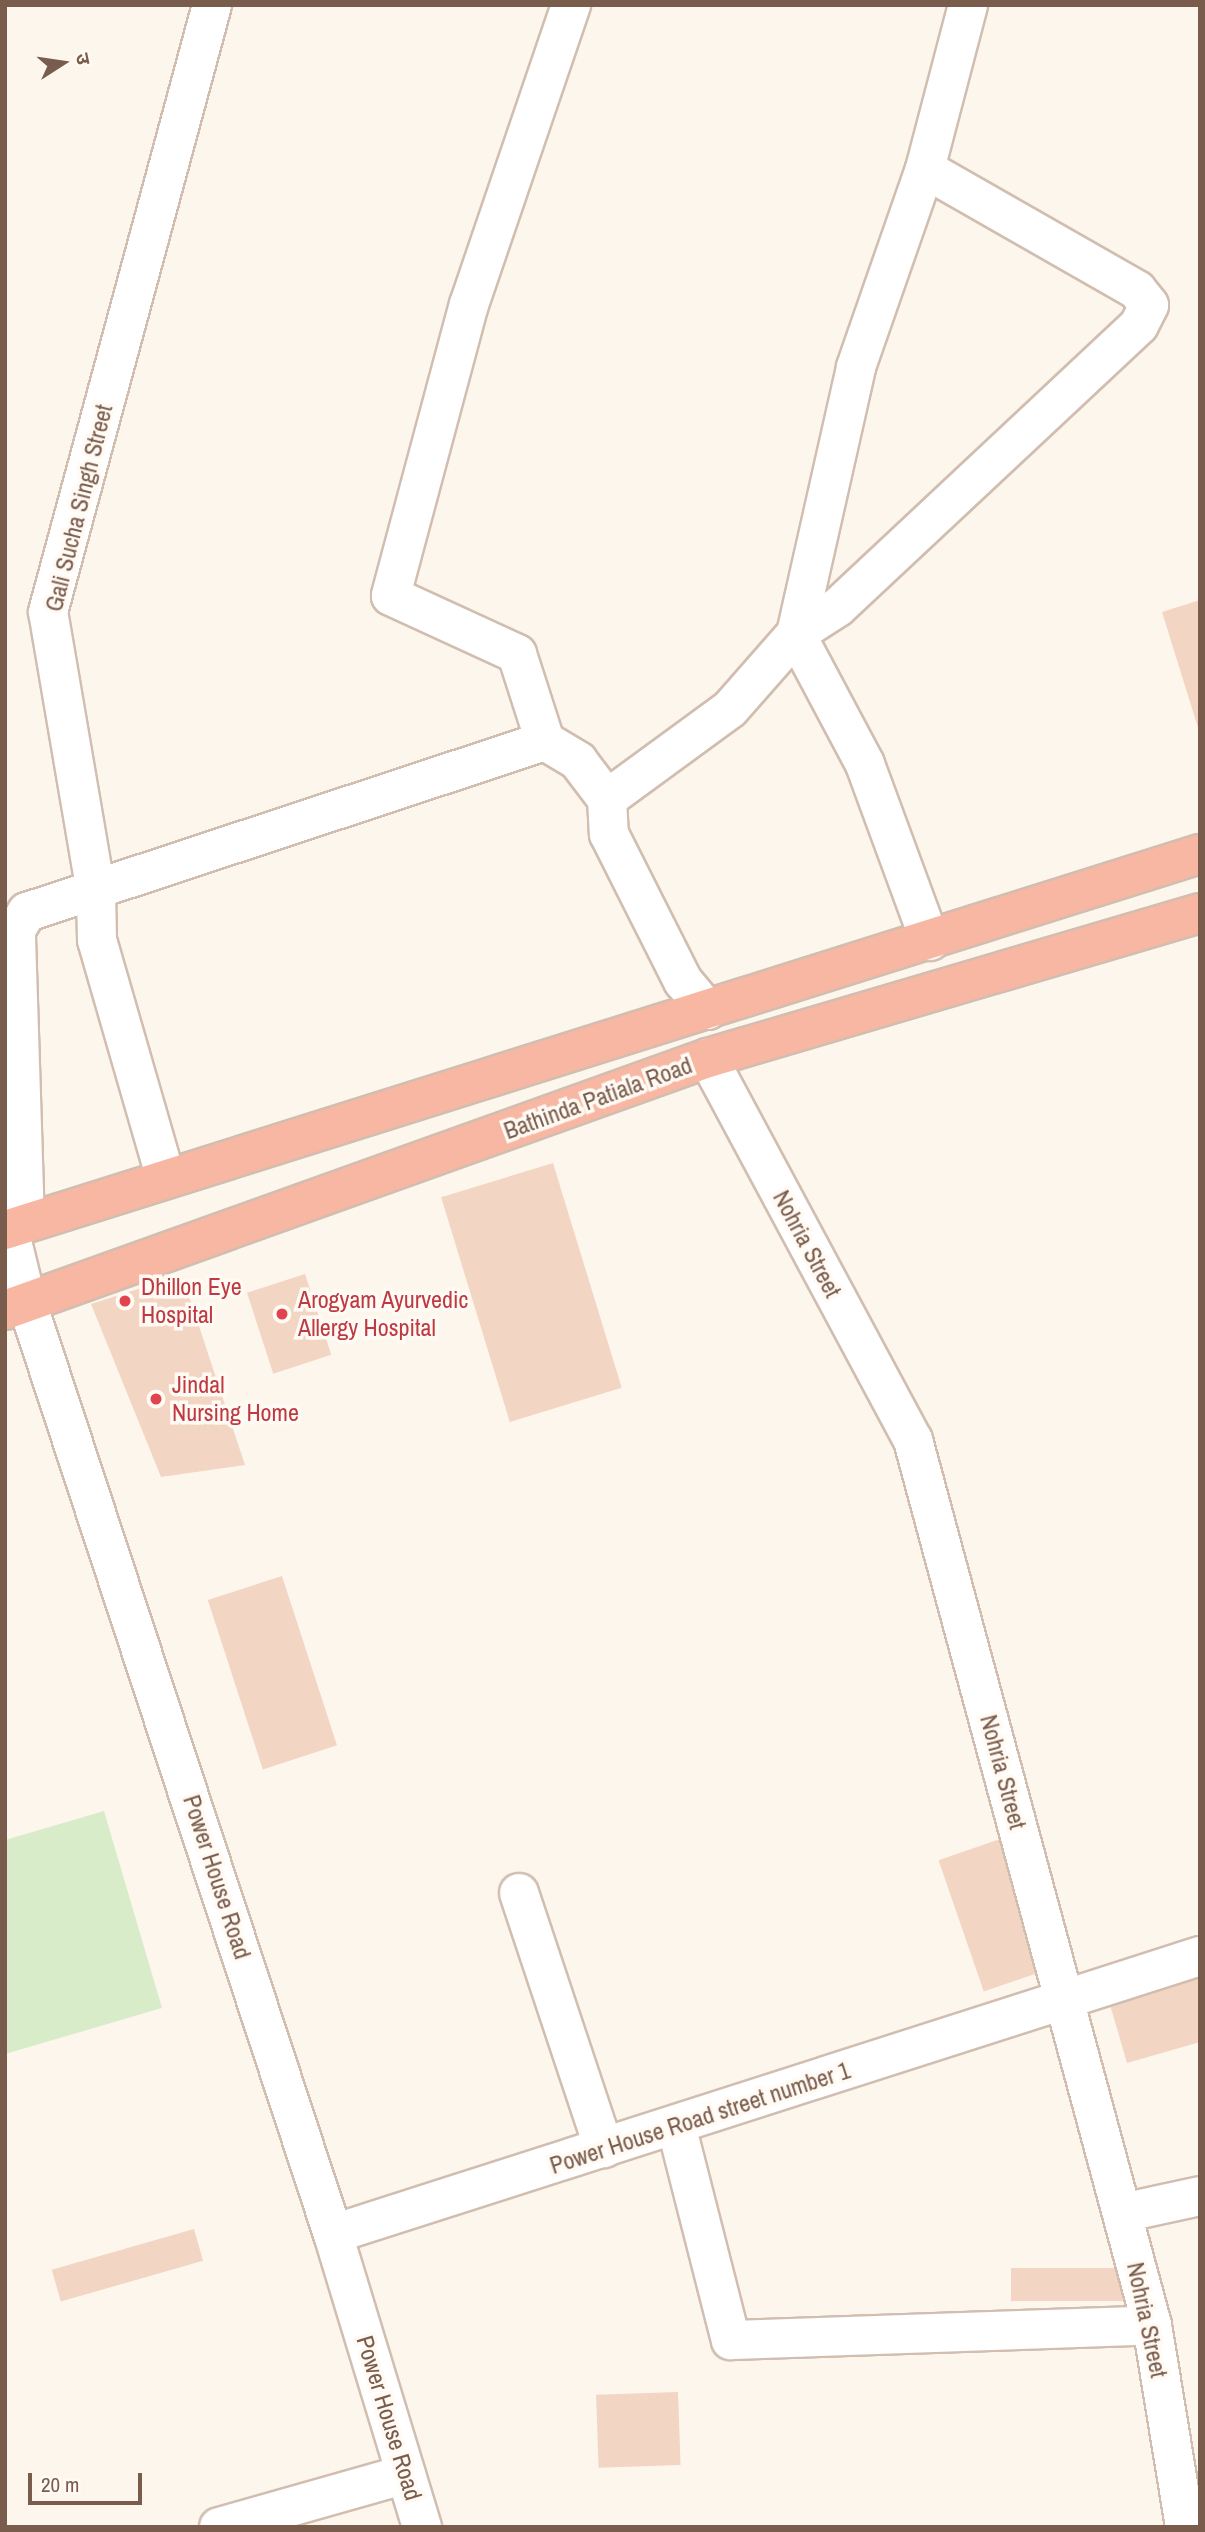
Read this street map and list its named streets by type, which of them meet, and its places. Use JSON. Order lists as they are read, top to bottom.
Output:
{
  "streets": {
    "highway": ["Bathinda Patiala Road"],
    "street": [
      "Gali Sucha Singh Street",
      "Nohria Street",
      "Power House Road",
      "Power House Road street number 1"
    ]
  },
  "crossings": [
    ["Gali Sucha Singh Street", "Power House Road"],
    ["Bathinda Patiala Road", "Nohria Street"],
    ["Bathinda Patiala Road", "Power House Road"],
    ["Nohria Street", "Power House Road street number 1"],
    ["Power House Road", "Power House Road street number 1"]
  ],
  "places": ["Dhillon Eye Hospital", "Arogyam Ayurvedic Allergy Hospital", "Jindal Nursing Home"],
  "scale_bar": "20 m",
  "north": "right"
}
